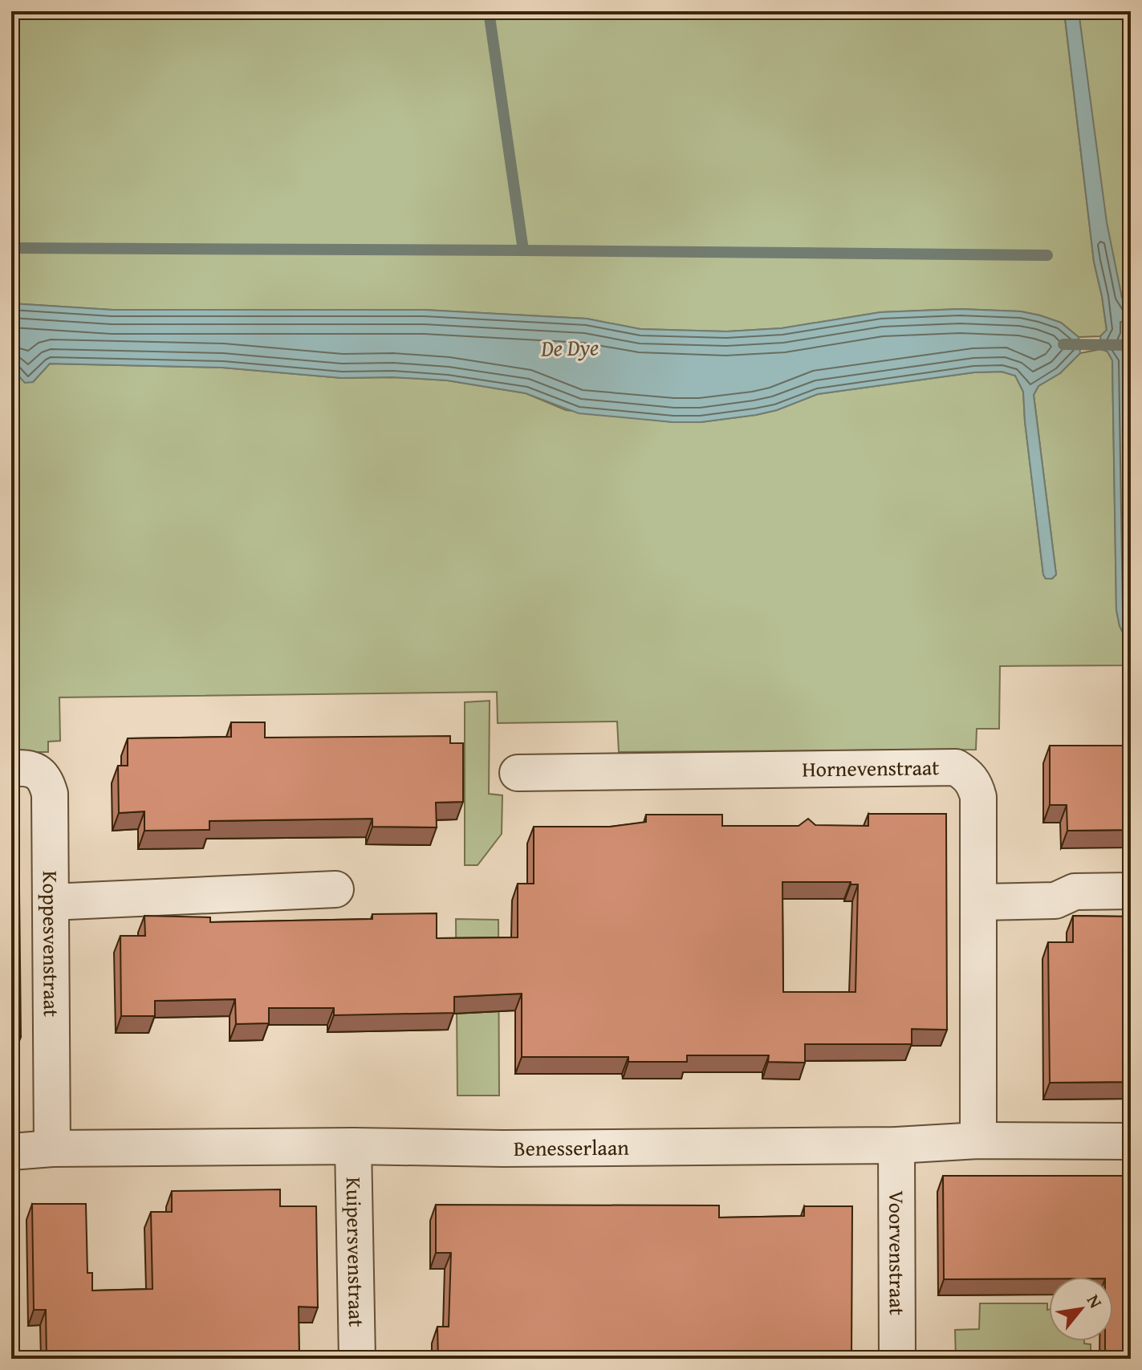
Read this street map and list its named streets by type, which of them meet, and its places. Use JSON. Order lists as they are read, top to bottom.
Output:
{
  "streets": {
    "street": [
      "Hornevenstraat",
      "Koppesvenstraat",
      "Benesserlaan",
      "Kuipersvenstraat",
      "Voorvenstraat"
    ]
  },
  "crossings": [
    ["Hornevenstraat", "Benesserlaan"],
    ["Koppesvenstraat", "Benesserlaan"],
    ["Benesserlaan", "Kuipersvenstraat"],
    ["Benesserlaan", "Voorvenstraat"]
  ],
  "water": ["De Dye"],
  "north": "top right"
}
